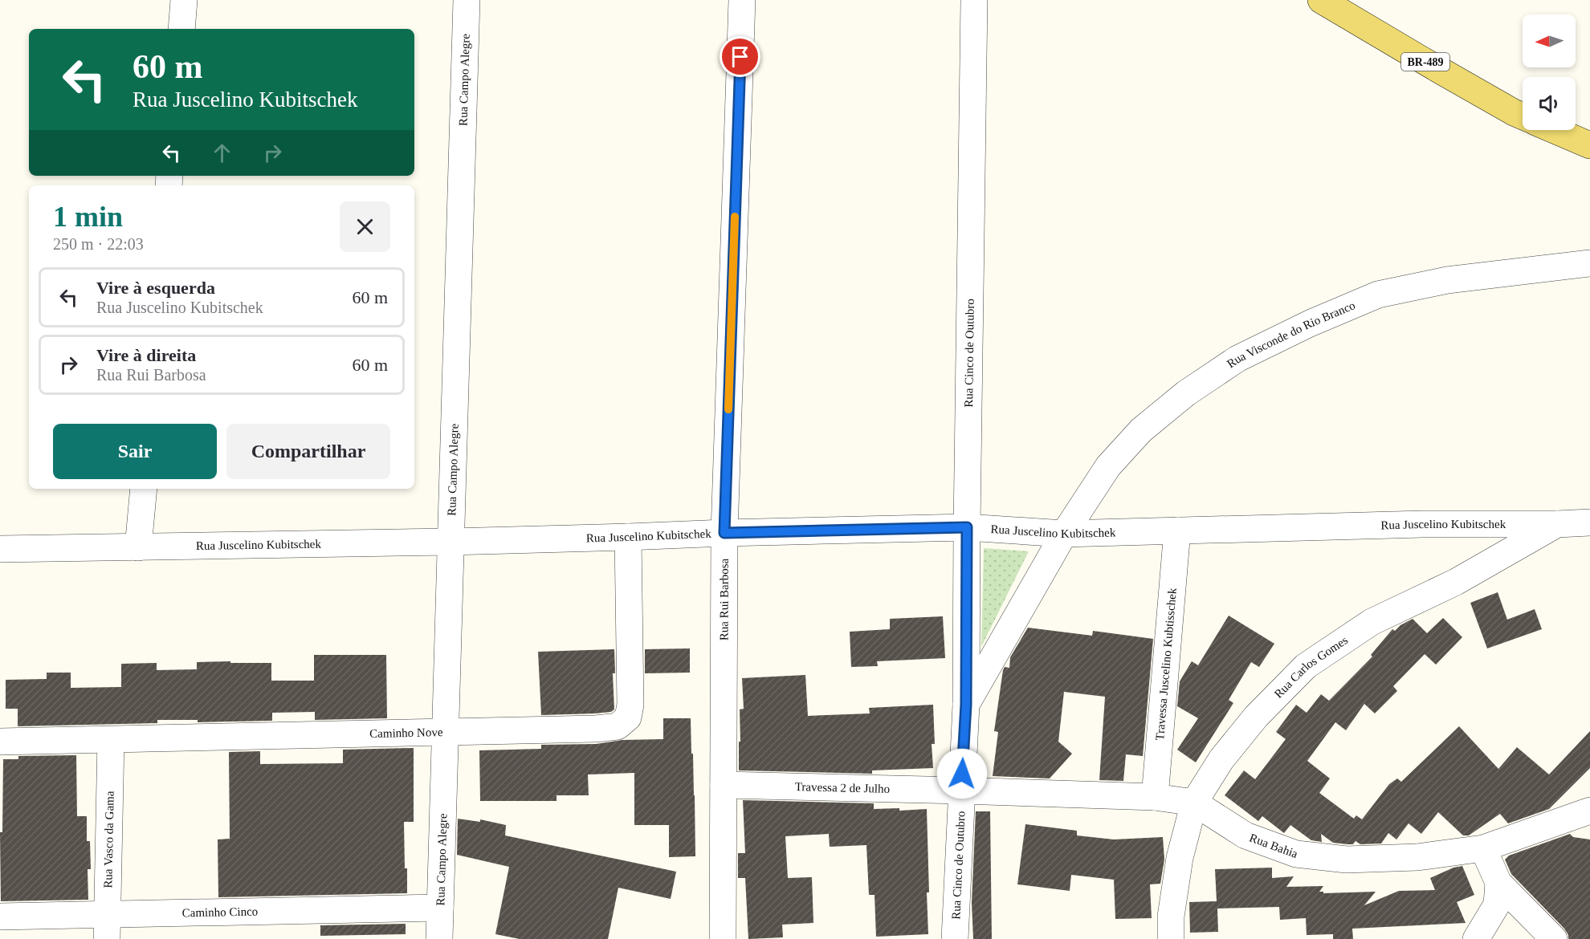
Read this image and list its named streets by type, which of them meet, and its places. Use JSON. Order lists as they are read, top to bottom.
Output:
{
  "streets": {
    "main road": ["BR-489"],
    "street": [
      "Rua Campo Alegre",
      "Rua Visconde do Rio Branco",
      "Rua Cinco de Outubro",
      "Rua Juscelino Kubitschek",
      "Rua Rui Barbosa",
      "Travessa Juscelino Kubtisschek",
      "Rua Carlos Gomes",
      "Caminho Nove",
      "Travessa 2 de Julho",
      "Rua Vasco da Gama",
      "Rua Bahia",
      "Caminho Cinco"
    ]
  },
  "crossings": [
    ["Rua Campo Alegre", "Rua Juscelino Kubitschek"],
    ["Rua Campo Alegre", "Caminho Nove"],
    ["Rua Campo Alegre", "Caminho Cinco"],
    ["Rua Visconde do Rio Branco", "Rua Cinco de Outubro"],
    ["Rua Visconde do Rio Branco", "Rua Juscelino Kubitschek"],
    ["Rua Cinco de Outubro", "Rua Juscelino Kubitschek"],
    ["Rua Cinco de Outubro", "Travessa 2 de Julho"],
    ["Rua Cinco de Outubro", "Rua Bahia"],
    ["Rua Juscelino Kubitschek", "Rua Rui Barbosa"],
    ["Rua Juscelino Kubitschek", "Travessa Juscelino Kubtisschek"],
    ["Rua Juscelino Kubitschek", "Rua Carlos Gomes"],
    ["Rua Juscelino Kubitschek", "Caminho Nove"],
    ["Rua Rui Barbosa", "Travessa 2 de Julho"],
    ["Travessa Juscelino Kubtisschek", "Rua Bahia"],
    ["Rua Carlos Gomes", "Rua Bahia"],
    ["Caminho Nove", "Rua Vasco da Gama"],
    ["Travessa 2 de Julho", "Rua Bahia"],
    ["Rua Vasco da Gama", "Caminho Cinco"]
  ],
  "north": "left",
  "page": {
    "turn": ["60 m", "Rua Juscelino Kubitschek"],
    "heading": ["1 min", "250 m · 22:03"],
    "list": [
      {
        "name": "Vire à esquerda",
        "note": "Rua Juscelino Kubitschek",
        "value": "60 m"
      },
      {
        "name": "Vire à direita",
        "note": "Rua Rui Barbosa",
        "value": "60 m"
      }
    ],
    "buttons": ["Sair", "Compartilhar"]
  }
}
